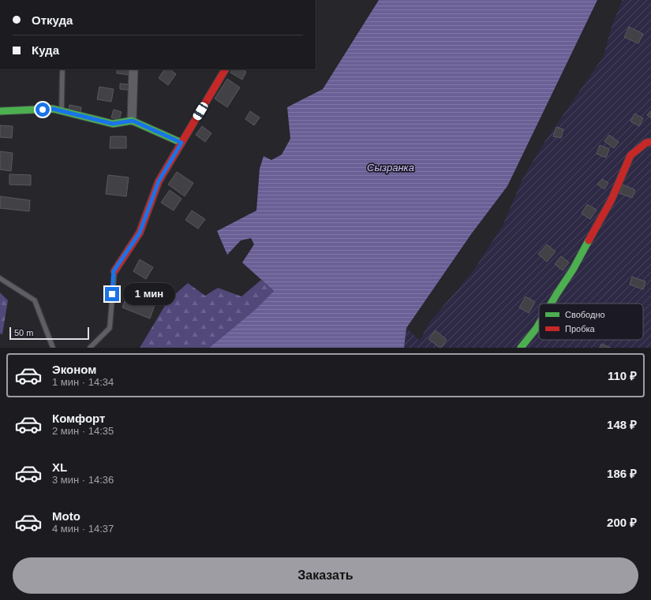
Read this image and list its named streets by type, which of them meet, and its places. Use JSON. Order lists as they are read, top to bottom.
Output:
{
  "water": ["Сызранка"],
  "legend": ["Свободно", "Пробка"],
  "scale_bar": "50 m",
  "page": {
    "banner": ["Откуда", "Куда"],
    "bubble": "1 мин",
    "scale": "50 m",
    "list": [
      {
        "name": "Эконом",
        "note": "1 мин · 14:34",
        "value": "110 ₽"
      },
      {
        "name": "Комфорт",
        "note": "2 мин · 14:35",
        "value": "148 ₽"
      },
      {
        "name": "XL",
        "note": "3 мин · 14:36",
        "value": "186 ₽"
      },
      {
        "name": "Moto",
        "note": "4 мин · 14:37",
        "value": "200 ₽"
      }
    ],
    "buttons": "Заказать"
  }
}
